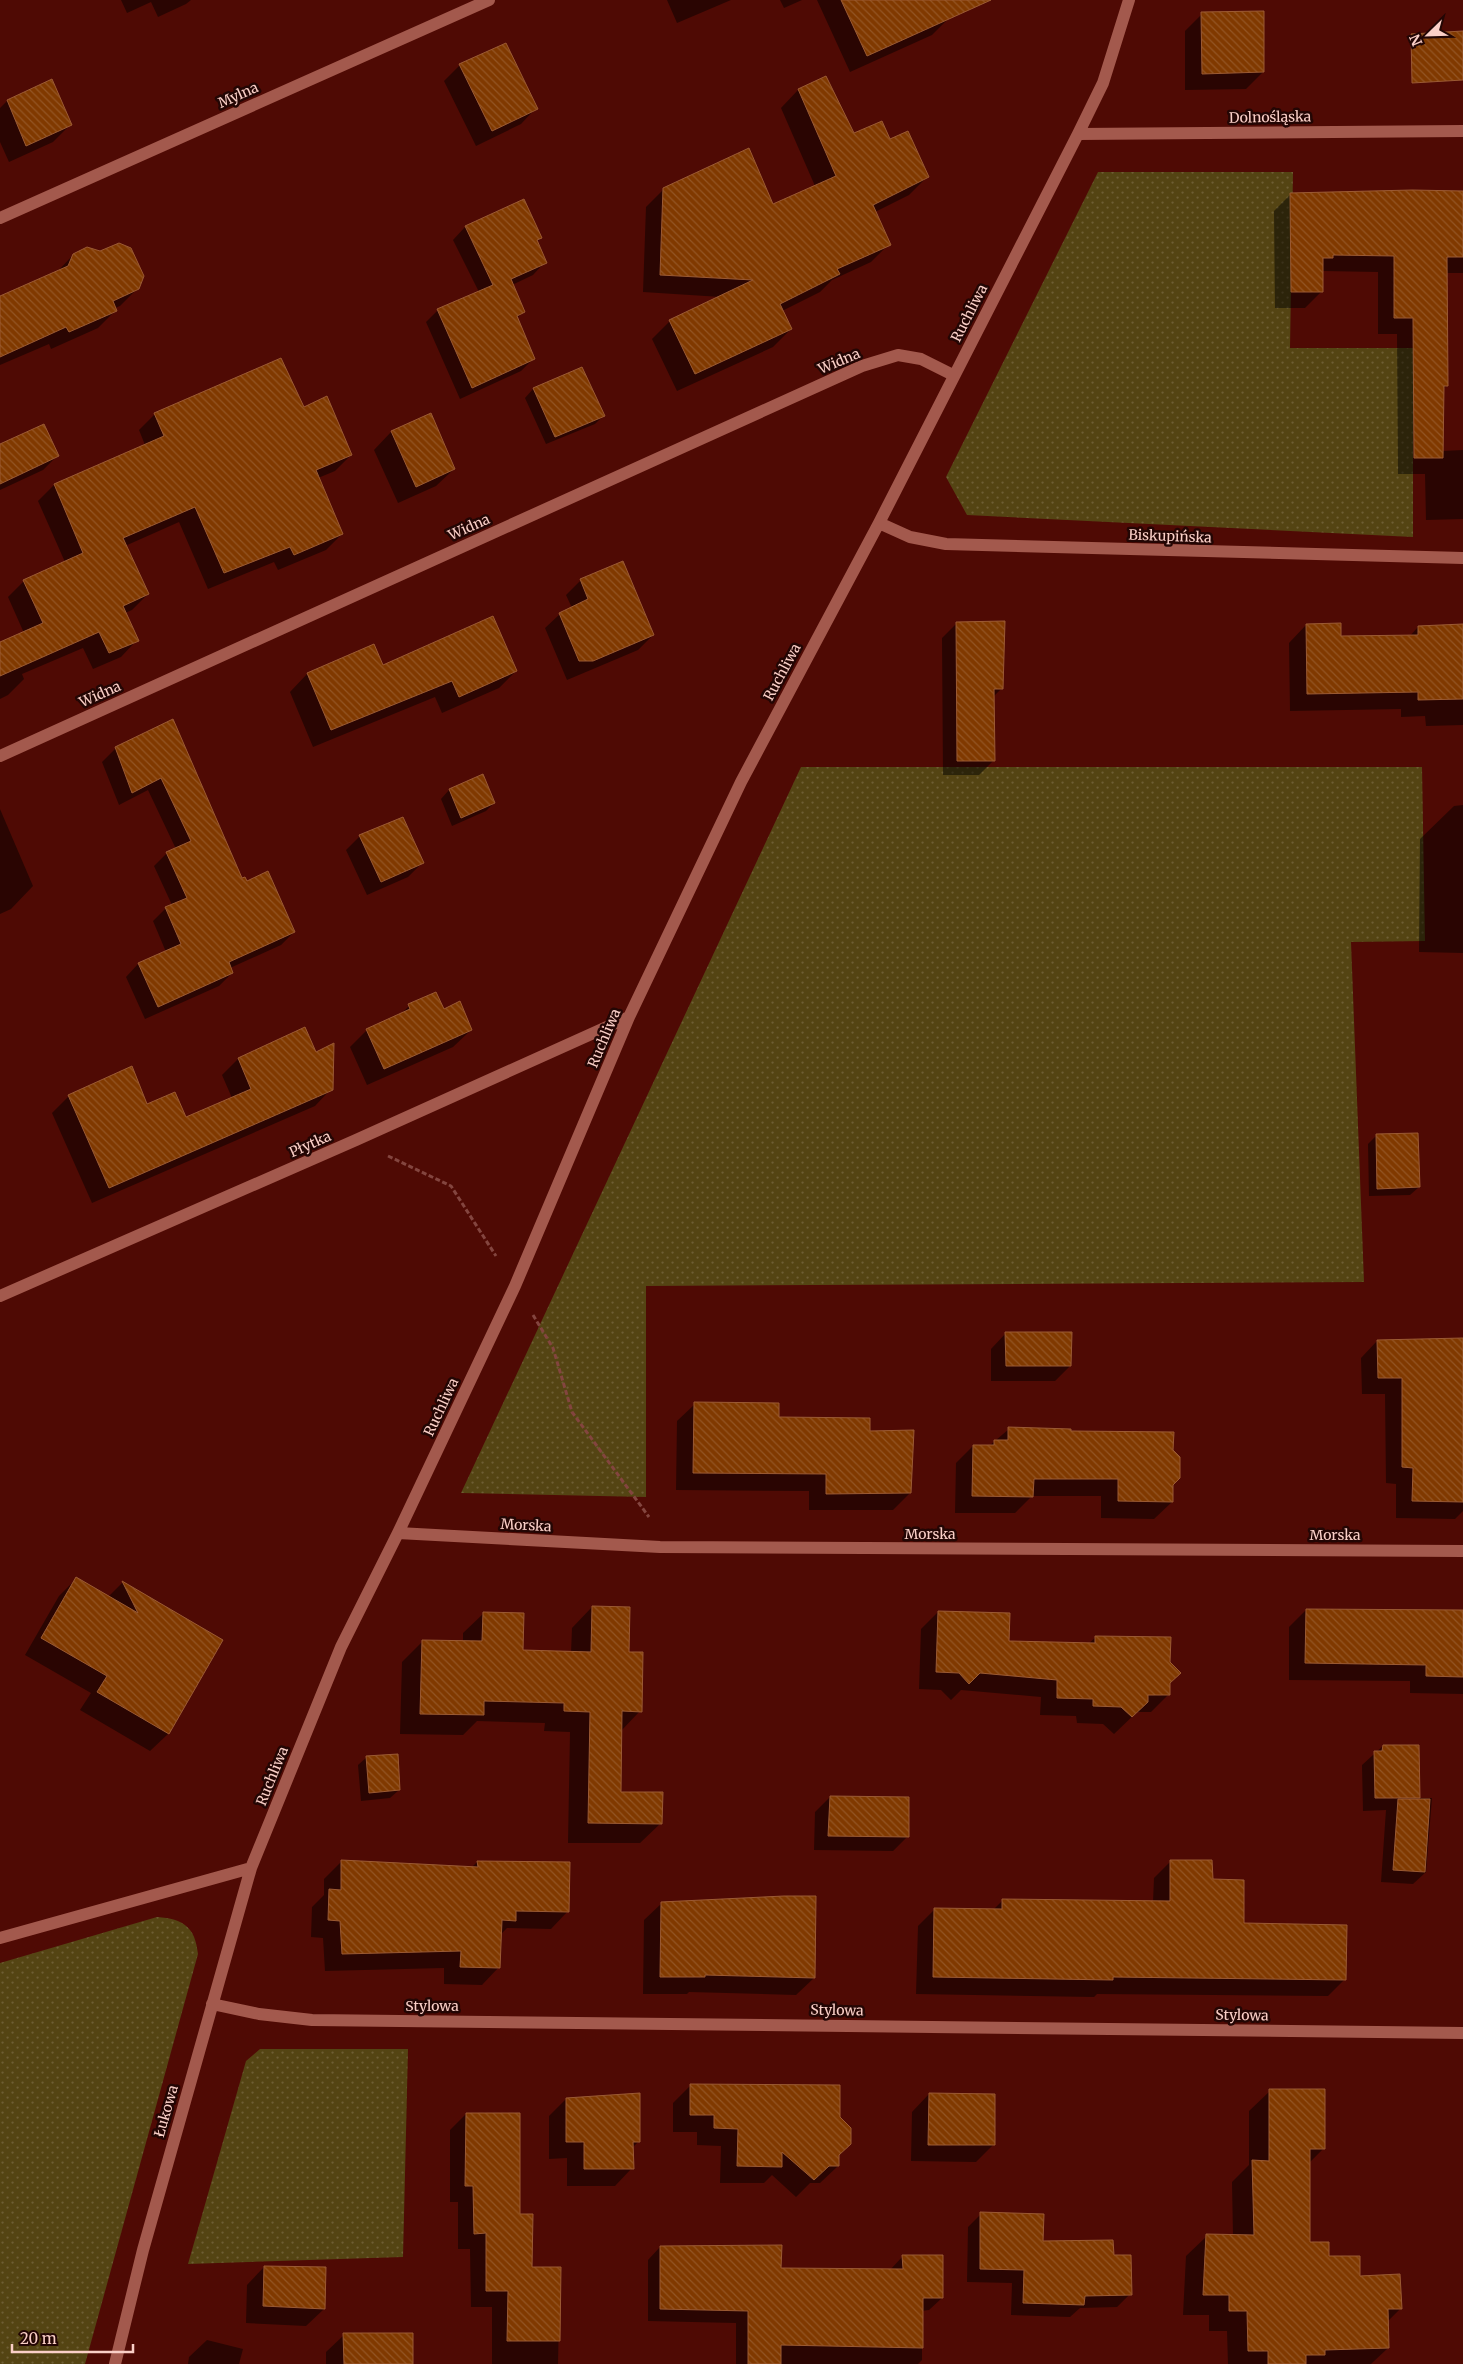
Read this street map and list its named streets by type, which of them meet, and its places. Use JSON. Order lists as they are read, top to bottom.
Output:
{
  "streets": {
    "street": [
      "Mylna",
      "Dolnośląska",
      "Ruchliwa",
      "Widna",
      "Biskupińska",
      "Płytka",
      "Morska",
      "Stylowa",
      "Łukowa"
    ]
  },
  "crossings": [
    ["Dolnośląska", "Ruchliwa"],
    ["Ruchliwa", "Widna"],
    ["Ruchliwa", "Biskupińska"],
    ["Ruchliwa", "Płytka"],
    ["Ruchliwa", "Morska"],
    ["Ruchliwa", "Łukowa"],
    ["Stylowa", "Łukowa"]
  ],
  "scale_bar": "20 m",
  "north": "bottom left"
}
